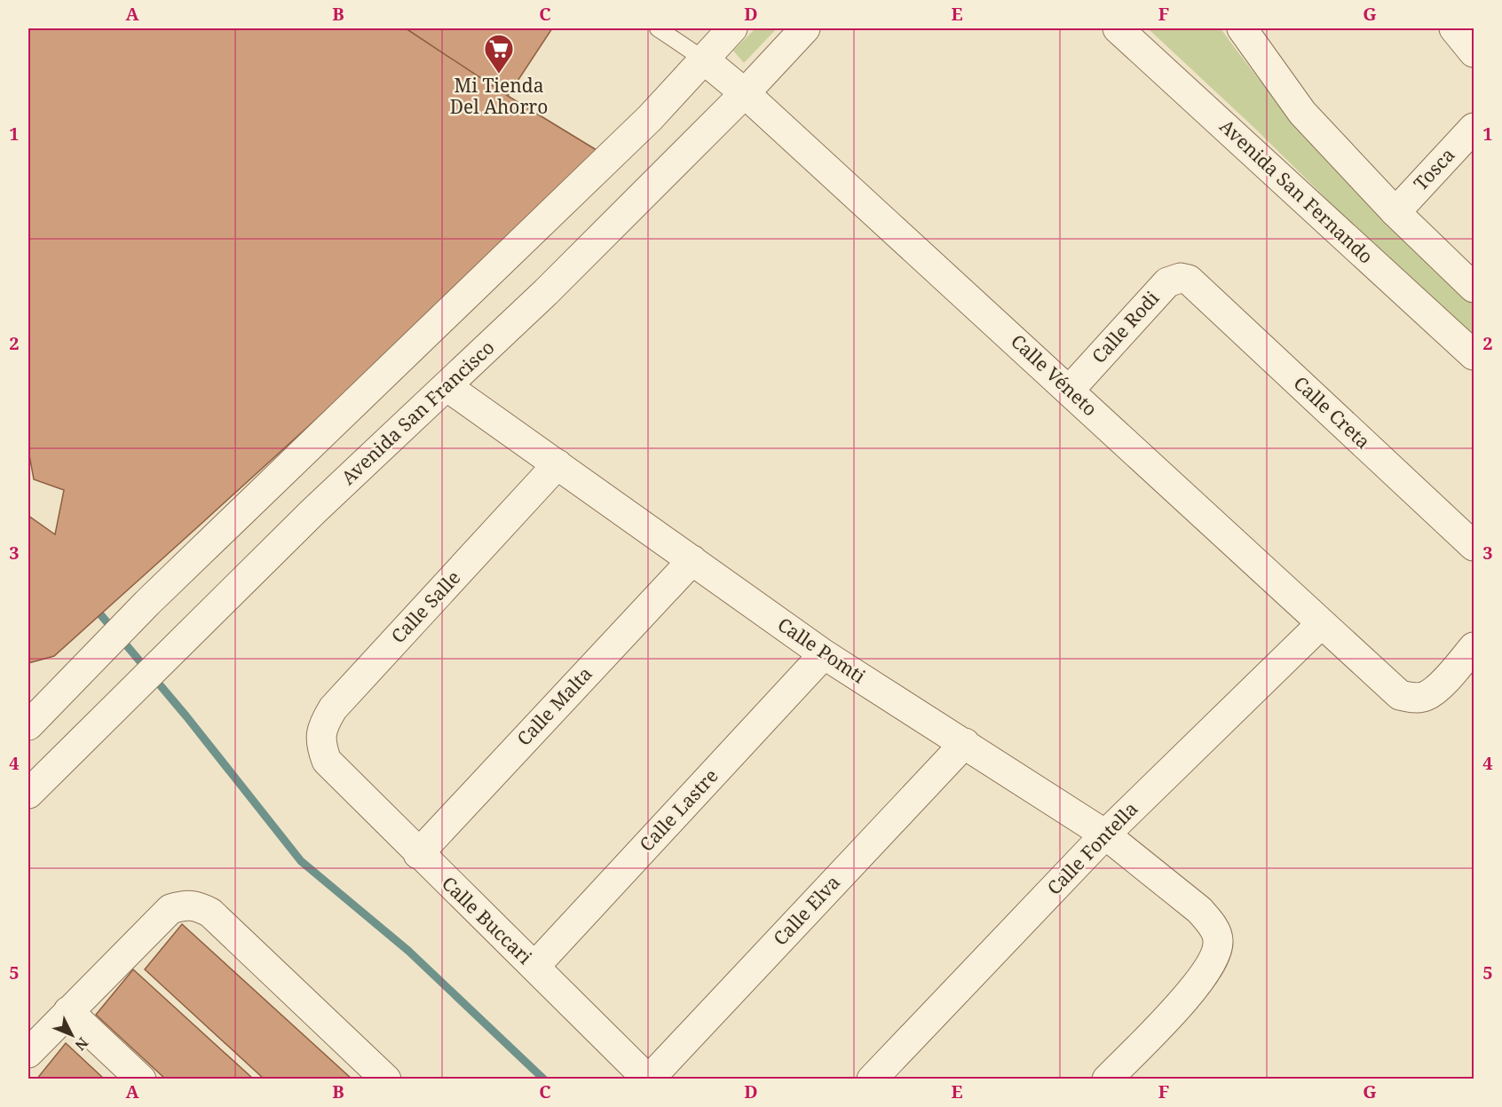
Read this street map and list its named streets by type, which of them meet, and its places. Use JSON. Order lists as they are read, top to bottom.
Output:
{
  "streets": {
    "street": [
      "Tosca",
      "Avenida San Fernando",
      "Calle Rodi",
      "Calle Véneto",
      "Avenida San Francisco",
      "Calle Creta",
      "Calle Salle",
      "Calle Pomti",
      "Calle Malta",
      "Calle Lastre",
      "Calle Fontella",
      "Calle Elva",
      "Calle Buccari"
    ]
  },
  "crossings": [
    ["Calle Rodi", "Calle Véneto"],
    ["Calle Rodi", "Calle Creta"],
    ["Calle Véneto", "Avenida San Francisco"],
    ["Calle Véneto", "Calle Fontella"],
    ["Avenida San Francisco", "Calle Pomti"],
    ["Calle Salle", "Calle Pomti"],
    ["Calle Salle", "Calle Buccari"],
    ["Calle Pomti", "Calle Malta"],
    ["Calle Pomti", "Calle Lastre"],
    ["Calle Pomti", "Calle Fontella"],
    ["Calle Pomti", "Calle Elva"],
    ["Calle Malta", "Calle Buccari"],
    ["Calle Lastre", "Calle Buccari"],
    ["Calle Elva", "Calle Buccari"]
  ],
  "places": {
    "supermarket": ["Mi Tienda Del Ahorro"]
  },
  "north": "bottom right",
  "grid": {
    "columns": [
      "A",
      "B",
      "C",
      "D",
      "E",
      "F",
      "G"
    ],
    "rows": [
      "1",
      "2",
      "3",
      "4",
      "5"
    ]
  }
}
